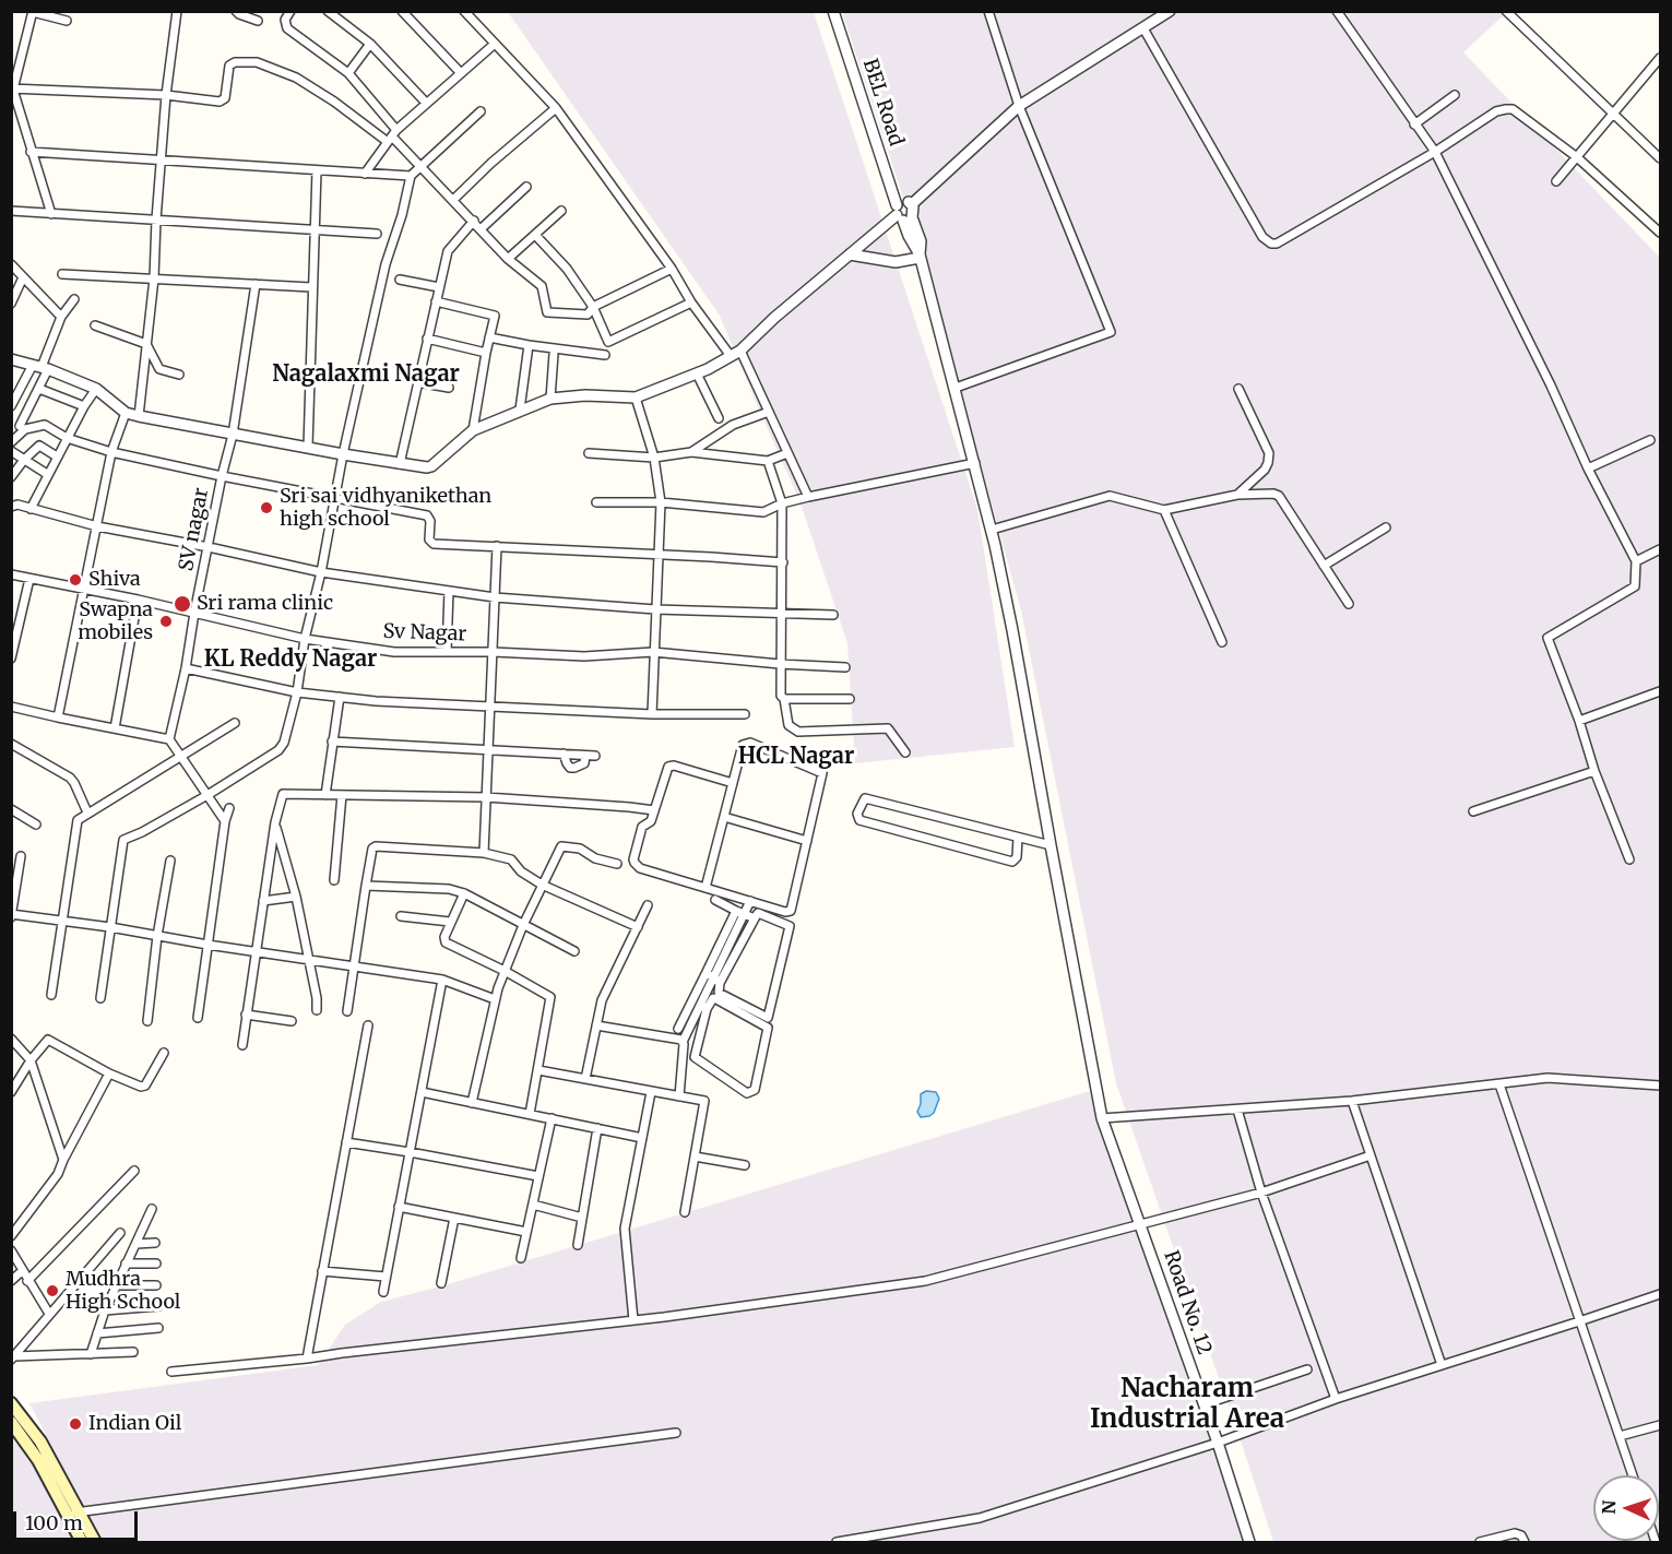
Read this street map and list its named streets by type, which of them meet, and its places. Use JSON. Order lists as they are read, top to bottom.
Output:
{
  "streets": {
    "street": [
      "BEL Road",
      "SV nagar",
      "Sv Nagar",
      "Road No. 12"
    ]
  },
  "crossings": [
    ["BEL Road", "Road No. 12"],
    ["SV nagar", "Sv Nagar"]
  ],
  "districts": [
    "Nagalaxmi Nagar",
    "KL Reddy Nagar",
    "HCL Nagar",
    "Nacharam Industrial Area"
  ],
  "places": [
    "Sri sai vidhyanikethan high school",
    "Shiva",
    "Sri rama clinic",
    "Swapna mobiles",
    "Mudhra High School",
    "Indian Oil"
  ],
  "scale_bar": "100 m",
  "north": "left"
}
